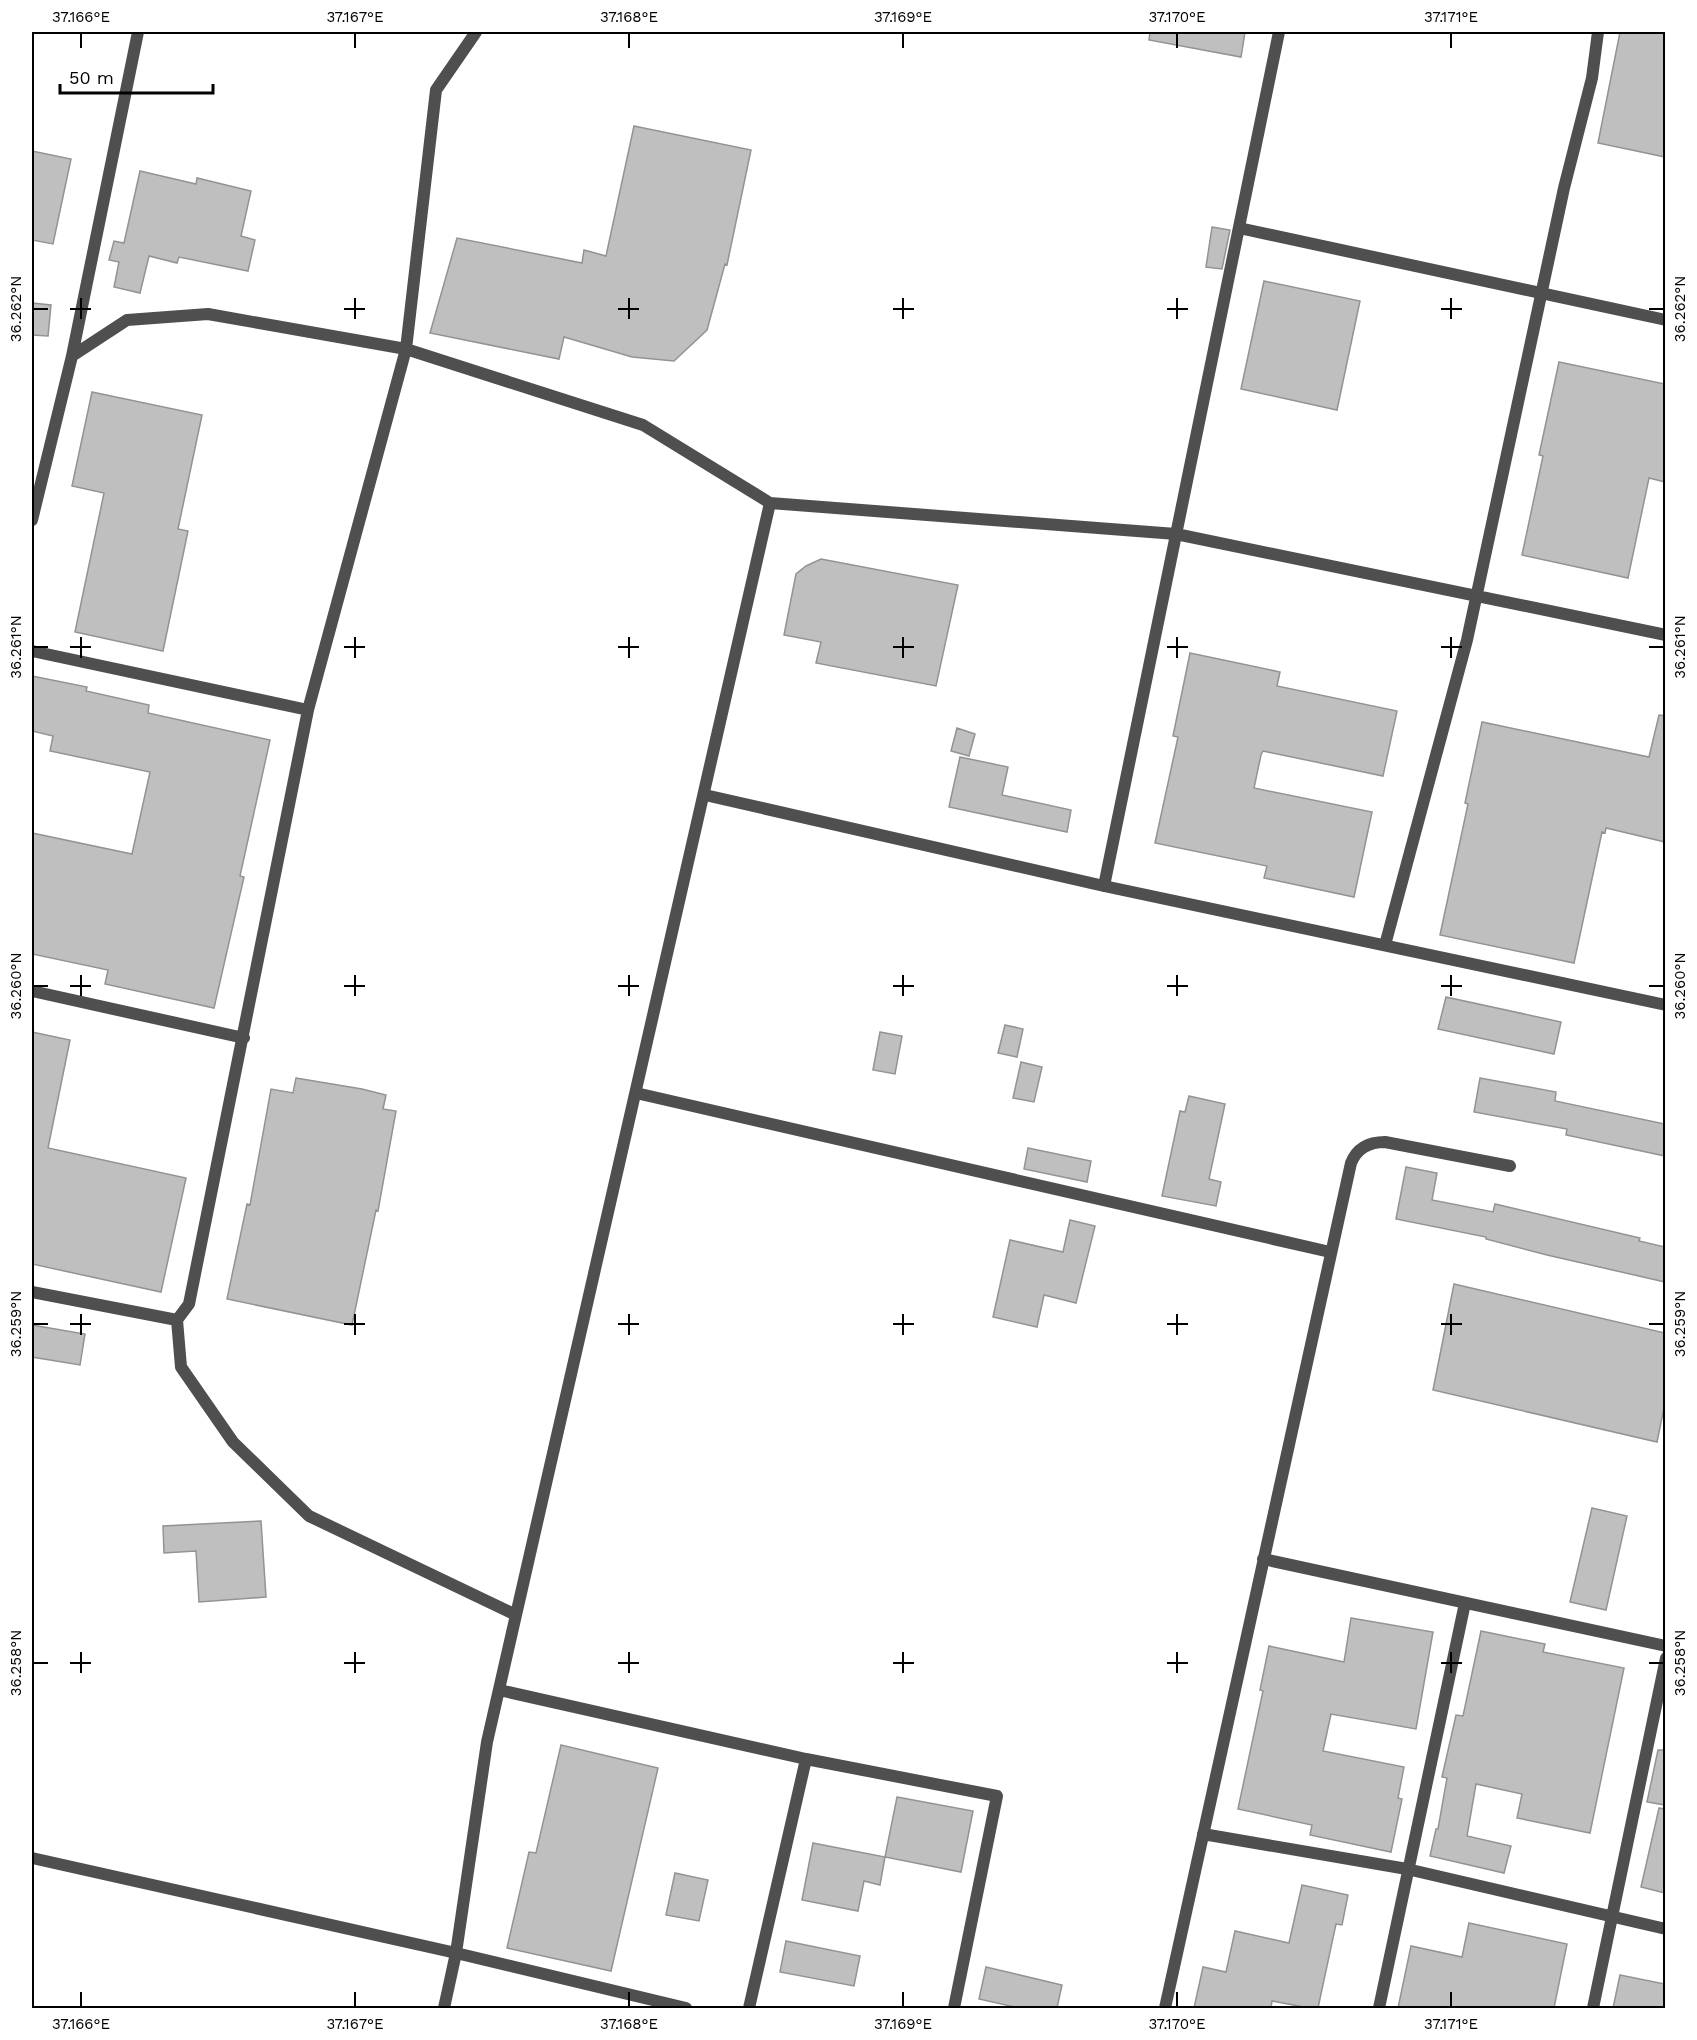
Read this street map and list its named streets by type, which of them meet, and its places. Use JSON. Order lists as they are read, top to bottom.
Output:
{
  "scale_bar": "50 m",
  "coordinates": [
    "37.166°E",
    "37.167°E",
    "37.168°E",
    "37.169°E",
    "37.170°E",
    "37.171°E",
    "36.262°N",
    "36.261°N",
    "36.260°N",
    "36.259°N",
    "36.258°N"
  ]
}
